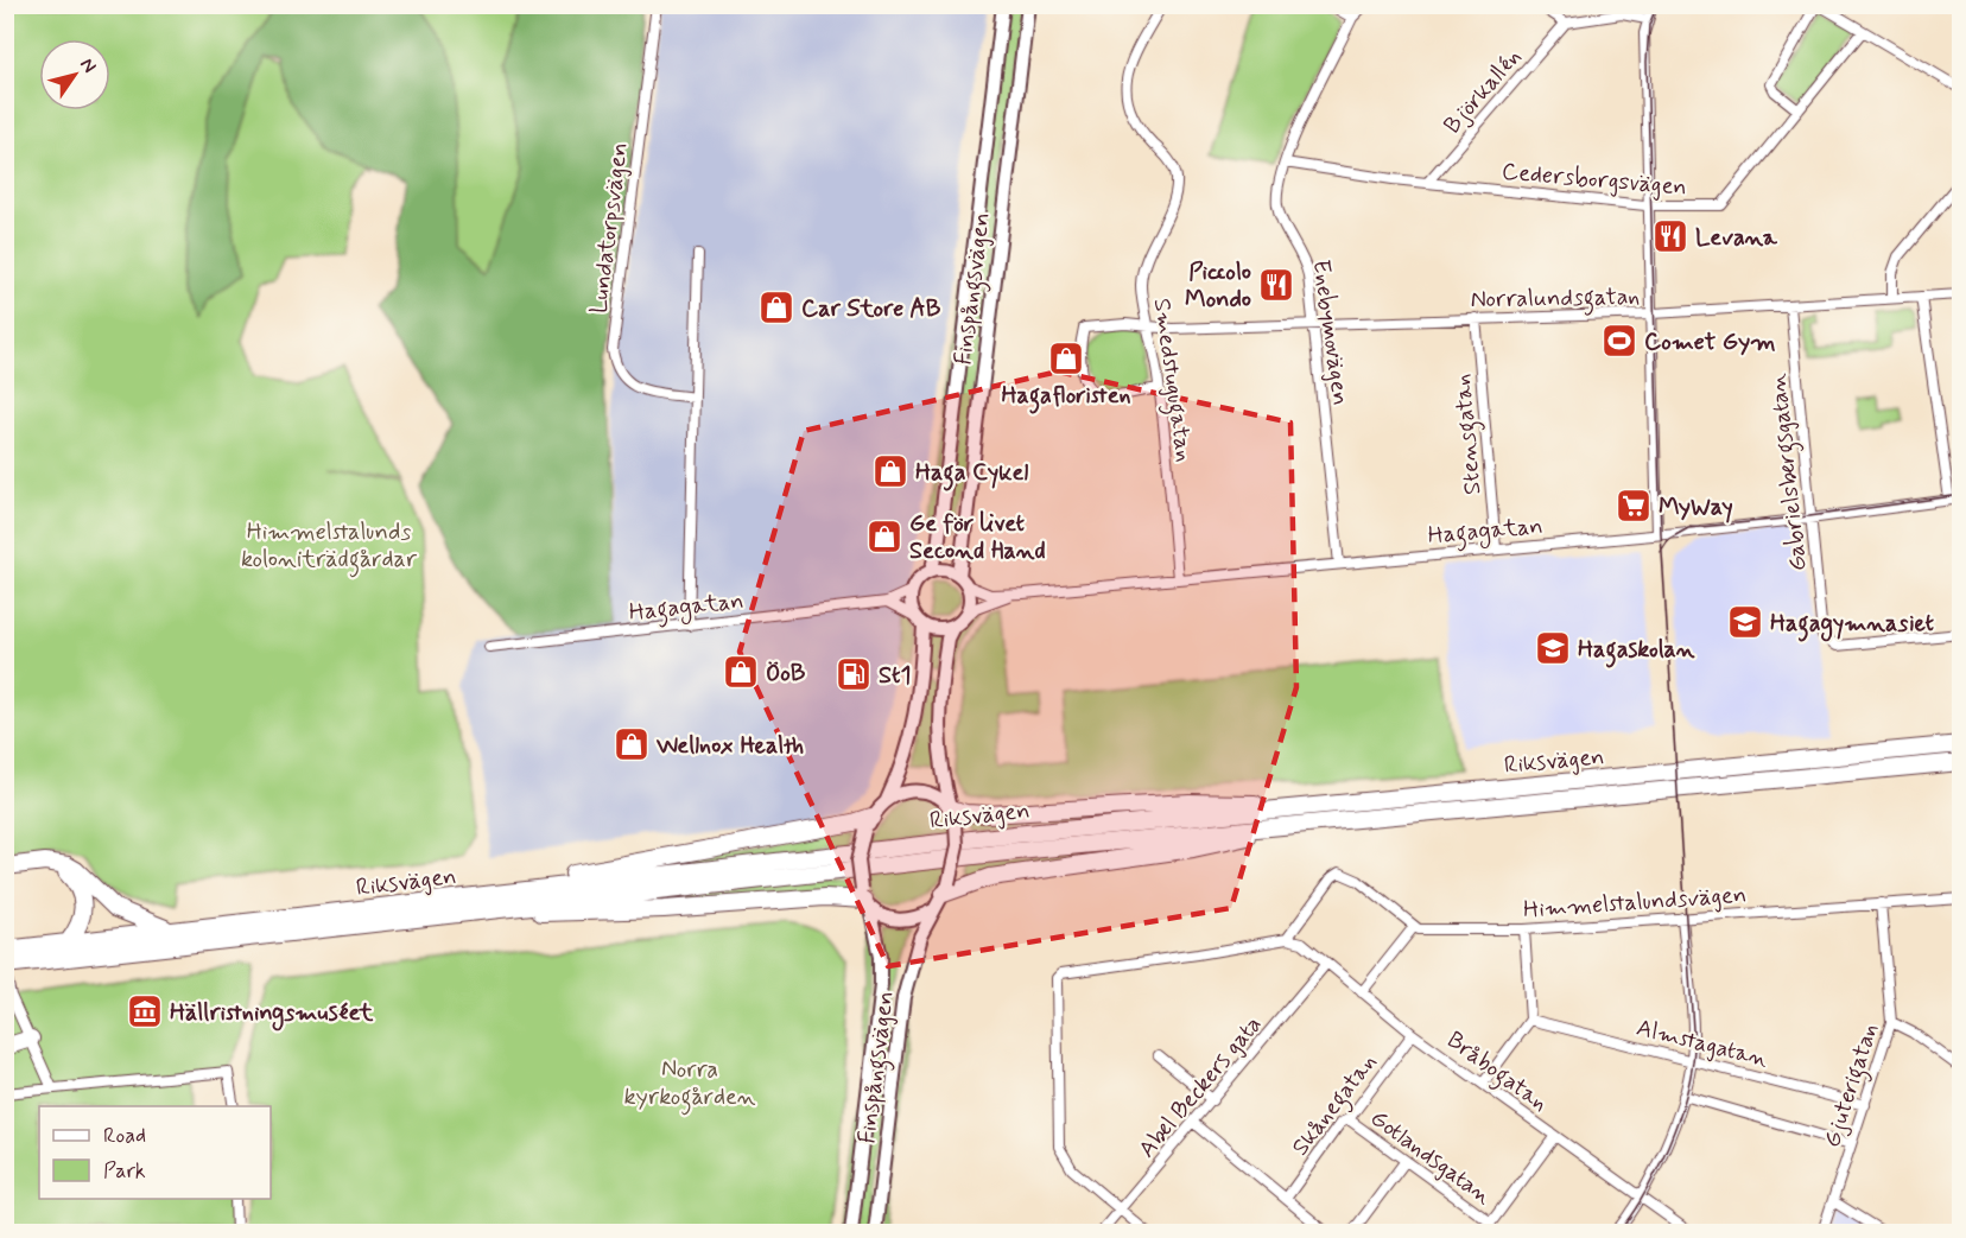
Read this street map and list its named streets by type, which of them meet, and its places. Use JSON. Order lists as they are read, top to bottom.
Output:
{
  "streets": {
    "highway": ["Riksvägen"],
    "main road": ["Finspångsvägen"],
    "street": [
      "Björkallén",
      "Cedersborgsvägen",
      "Lundatorpsvägen",
      "Norralundsgatan",
      "Enebymovägen",
      "Smedstugugatan",
      "Stensgatan",
      "Gabrielsbergsgatan",
      "Hagagatan",
      "Himmelstalundsvägen",
      "Almstagatan",
      "Bråbogatan",
      "Gjuterigatan",
      "Abel Beckers gata",
      "Skånegatan",
      "Gotlandsgatan"
    ]
  },
  "crossings": [
    ["Björkallén", "Cedersborgsvägen"],
    ["Cedersborgsvägen", "Enebymovägen"],
    ["Finspångsvägen", "Hagagatan"],
    ["Norralundsgatan", "Enebymovägen"],
    ["Norralundsgatan", "Smedstugugatan"],
    ["Norralundsgatan", "Stensgatan"],
    ["Norralundsgatan", "Gabrielsbergsgatan"],
    ["Enebymovägen", "Hagagatan"],
    ["Smedstugugatan", "Hagagatan"],
    ["Stensgatan", "Hagagatan"],
    ["Gabrielsbergsgatan", "Hagagatan"],
    ["Himmelstalundsvägen", "Gjuterigatan"],
    ["Almstagatan", "Gjuterigatan"],
    ["Bråbogatan", "Abel Beckers gata"],
    ["Bråbogatan", "Skånegatan"],
    ["Skånegatan", "Gotlandsgatan"]
  ],
  "parks": ["Himmelstalunds koloniträdgårdar", "Norra kyrkogården"],
  "places": {
    "restaurant": ["Levana", "Piccolo Mondo"],
    "shop": [
      "Car Store AB",
      "Hagafloristen",
      "Haga Cykel",
      "Ge för livet Second Hand",
      "ÖoB",
      "Wellnox Health"
    ],
    "sports": ["Comet Gym"],
    "supermarket": ["MyWay"],
    "school or university": ["Hagagymnasiet", "Hagaskolan"],
    "fuel station": ["St1"],
    "museum": ["Hällristningsmuséet"]
  },
  "legend": ["Road", "Park"],
  "north": "top right"
}
